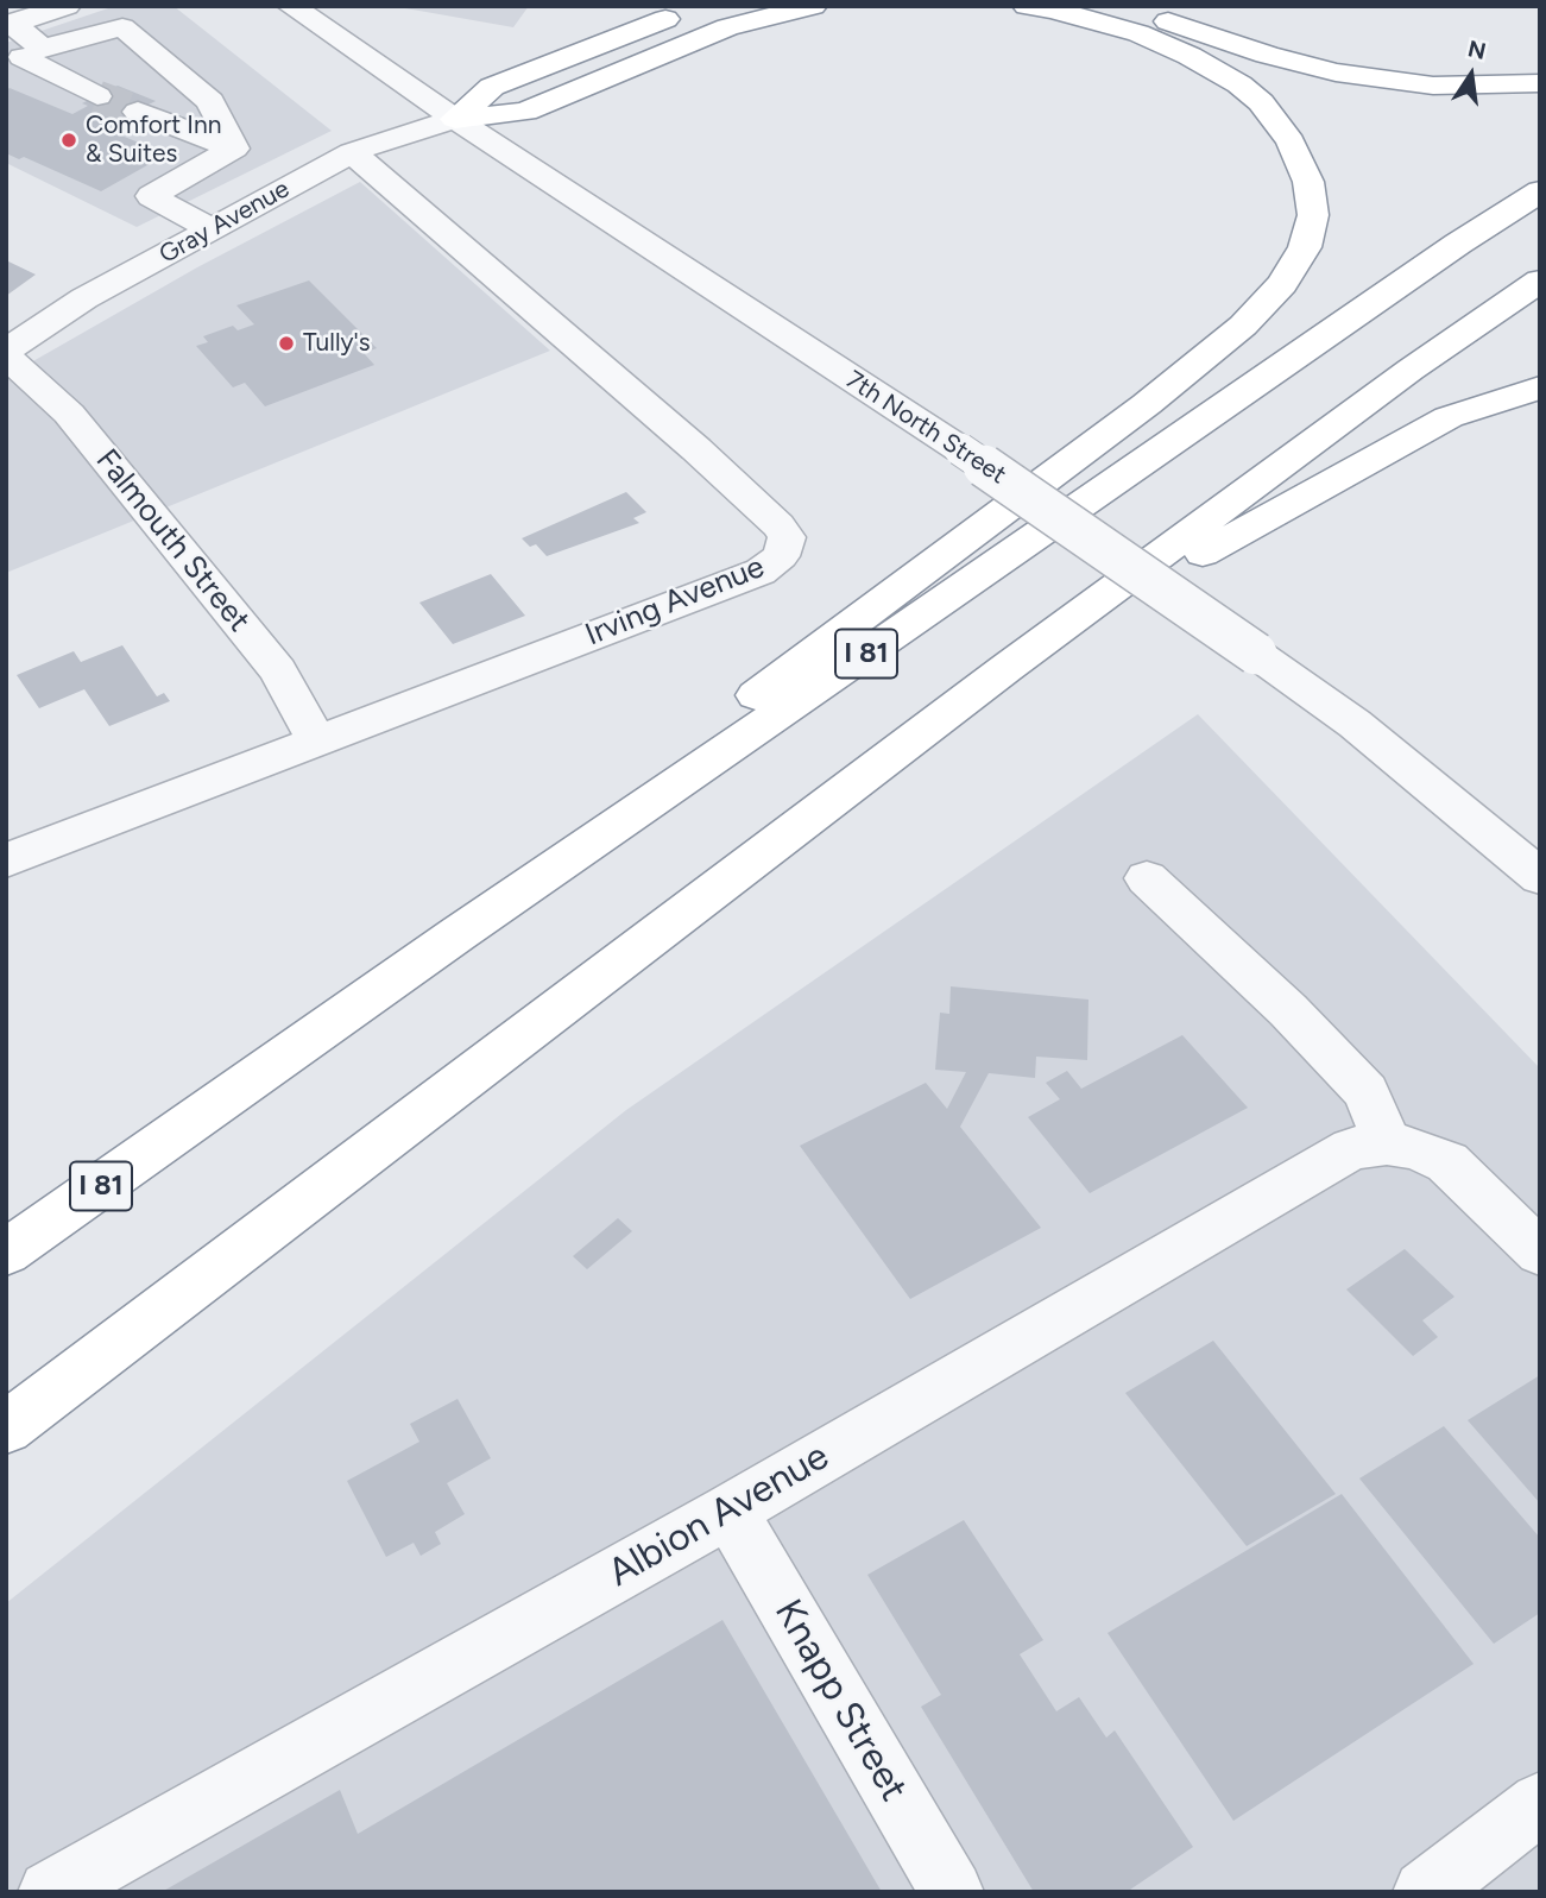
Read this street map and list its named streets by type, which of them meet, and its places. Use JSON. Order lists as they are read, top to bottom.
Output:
{
  "streets": {
    "highway": ["I 81"],
    "street": [
      "Gray Avenue",
      "7th North Street",
      "Falmouth Street",
      "Irving Avenue",
      "Albion Avenue",
      "Knapp Street"
    ]
  },
  "crossings": [
    ["Gray Avenue", "7th North Street"],
    ["Gray Avenue", "Falmouth Street"],
    ["Gray Avenue", "Irving Avenue"],
    ["Falmouth Street", "Irving Avenue"],
    ["Albion Avenue", "Knapp Street"]
  ],
  "places": ["Comfort Inn & Suites", "Tully's"],
  "north": "top"
}
